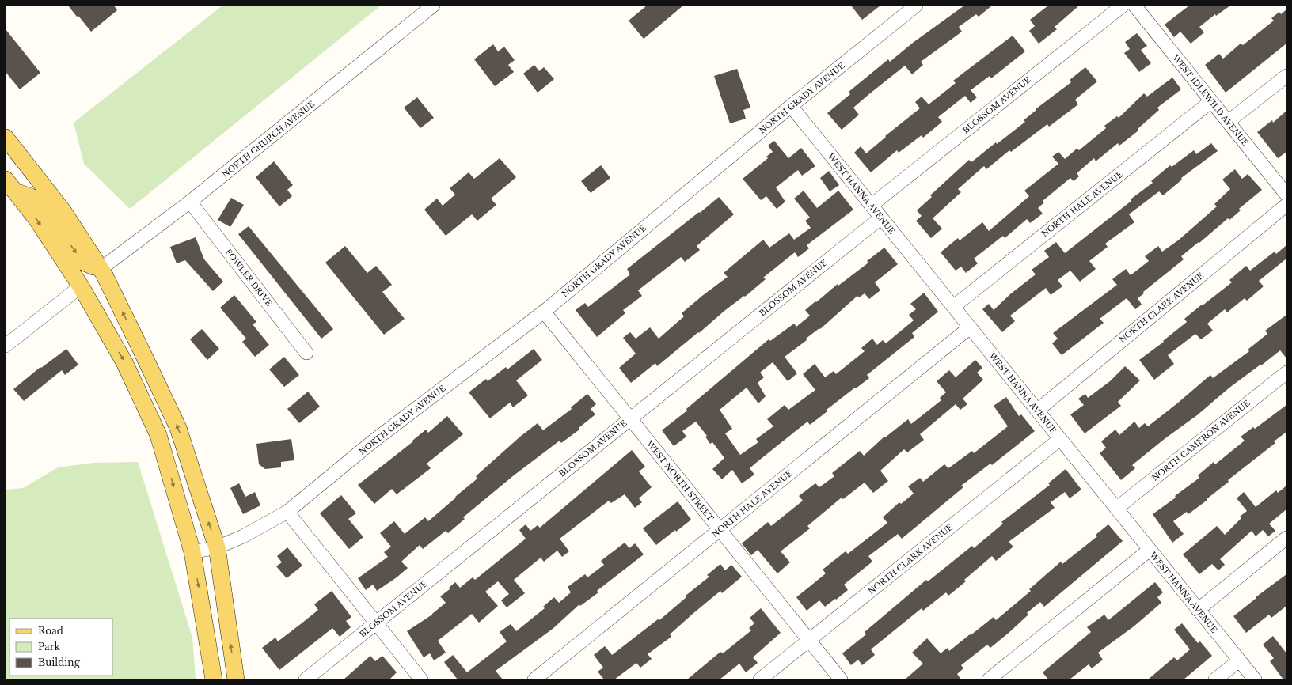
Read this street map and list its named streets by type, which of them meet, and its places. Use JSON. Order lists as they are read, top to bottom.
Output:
{
  "streets": {
    "street": [
      "NORTH GRADY AVENUE",
      "WEST IDLEWILD AVENUE",
      "BLOSSOM AVENUE",
      "NORTH CHURCH AVENUE",
      "WEST HANNA AVENUE",
      "NORTH HALE AVENUE",
      "FOWLER DRIVE",
      "NORTH CLARK AVENUE",
      "NORTH CAMERON AVENUE",
      "WEST NORTH STREET"
    ]
  },
  "crossings": [
    ["NORTH GRADY AVENUE", "WEST HANNA AVENUE"],
    ["NORTH GRADY AVENUE", "WEST NORTH STREET"],
    ["WEST IDLEWILD AVENUE", "NORTH HALE AVENUE"],
    ["BLOSSOM AVENUE", "WEST HANNA AVENUE"],
    ["BLOSSOM AVENUE", "WEST NORTH STREET"],
    ["NORTH CHURCH AVENUE", "FOWLER DRIVE"],
    ["WEST HANNA AVENUE", "NORTH HALE AVENUE"],
    ["WEST HANNA AVENUE", "NORTH CLARK AVENUE"],
    ["WEST HANNA AVENUE", "NORTH CAMERON AVENUE"],
    ["NORTH HALE AVENUE", "WEST NORTH STREET"],
    ["NORTH CLARK AVENUE", "WEST NORTH STREET"]
  ],
  "legend": ["Road", "Park", "Building"]
}
